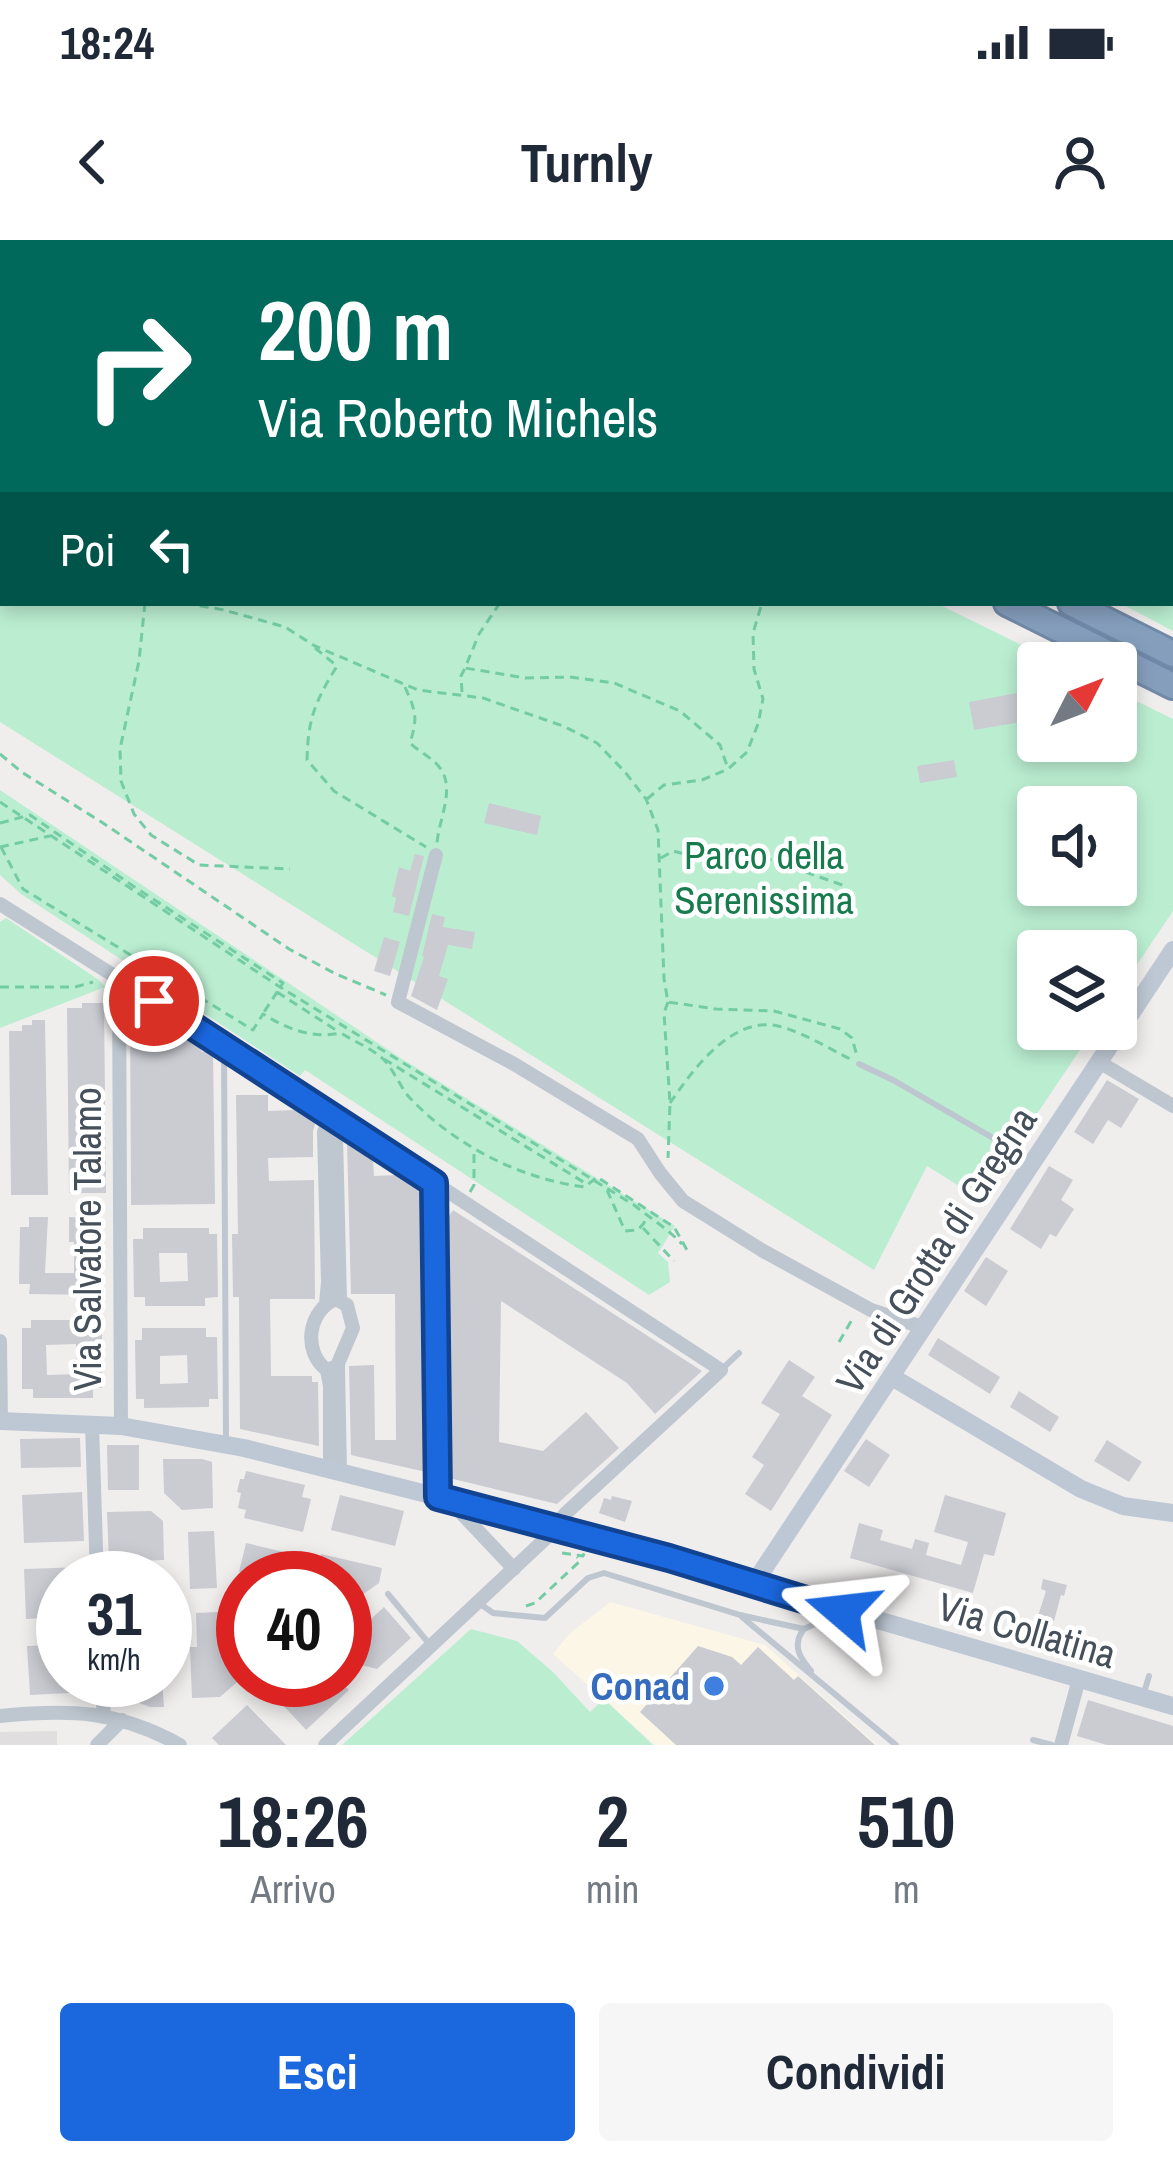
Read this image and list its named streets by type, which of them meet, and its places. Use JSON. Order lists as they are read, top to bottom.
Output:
{
  "streets": {
    "street": ["Via Salvatore Talamo", "Via di Grotta di Gregna", "Via Collatina"]
  },
  "crossings": [
    ["Via Salvatore Talamo", "Via Collatina"],
    ["Via di Grotta di Gregna", "Via Collatina"]
  ],
  "parks": ["Parco della Serenissima"],
  "places": ["Conad"],
  "north": "top right",
  "page": {
    "status": "18:24",
    "header": "Turnly",
    "turn": ["200 m", "Via Roberto Michels"],
    "then": "Poi",
    "speed": "31 km/h",
    "limit": "40",
    "eta": [
      "18:26",
      "Arrivo",
      "2",
      "min",
      "510",
      "m"
    ],
    "buttons": ["Esci", "Condividi"]
  }
}
